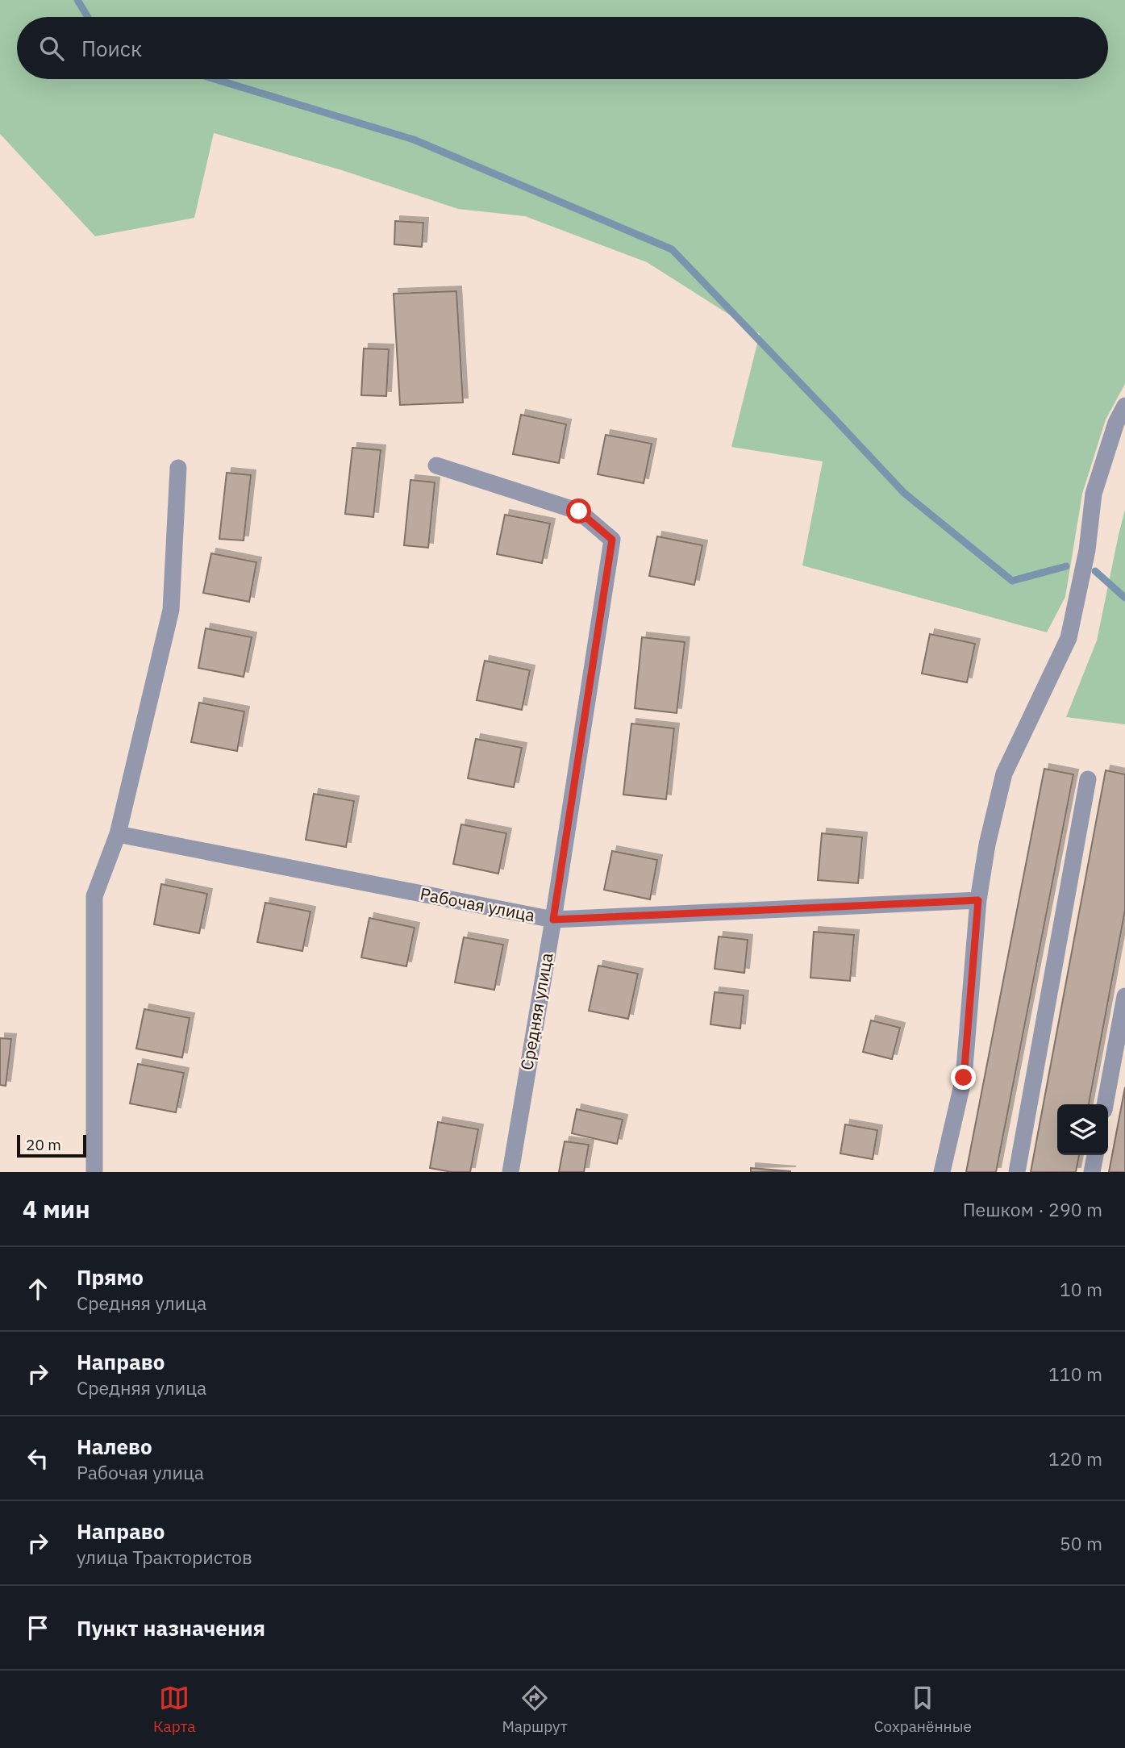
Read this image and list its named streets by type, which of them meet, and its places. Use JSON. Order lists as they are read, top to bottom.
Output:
{
  "streets": {
    "street": ["Рабочая улица", "Средняя улица"]
  },
  "crossings": [
    ["Рабочая улица", "Средняя улица"]
  ],
  "scale_bar": "20 m",
  "page": {
    "search": "Поиск",
    "scale": "20 m",
    "heading": ["4 мин", "Пешком · 290 m"],
    "list": [
      ["Прямо", "Средняя улица", "10 m"],
      ["Направо", "Средняя улица", "110 m"],
      ["Налево", "Рабочая улица", "120 m"],
      ["Направо", "улица Трактористов", "50 m"],
      "Пункт назначения"
    ],
    "nav": ["Карта", "Маршрут", "Сохранённые"]
  }
}
